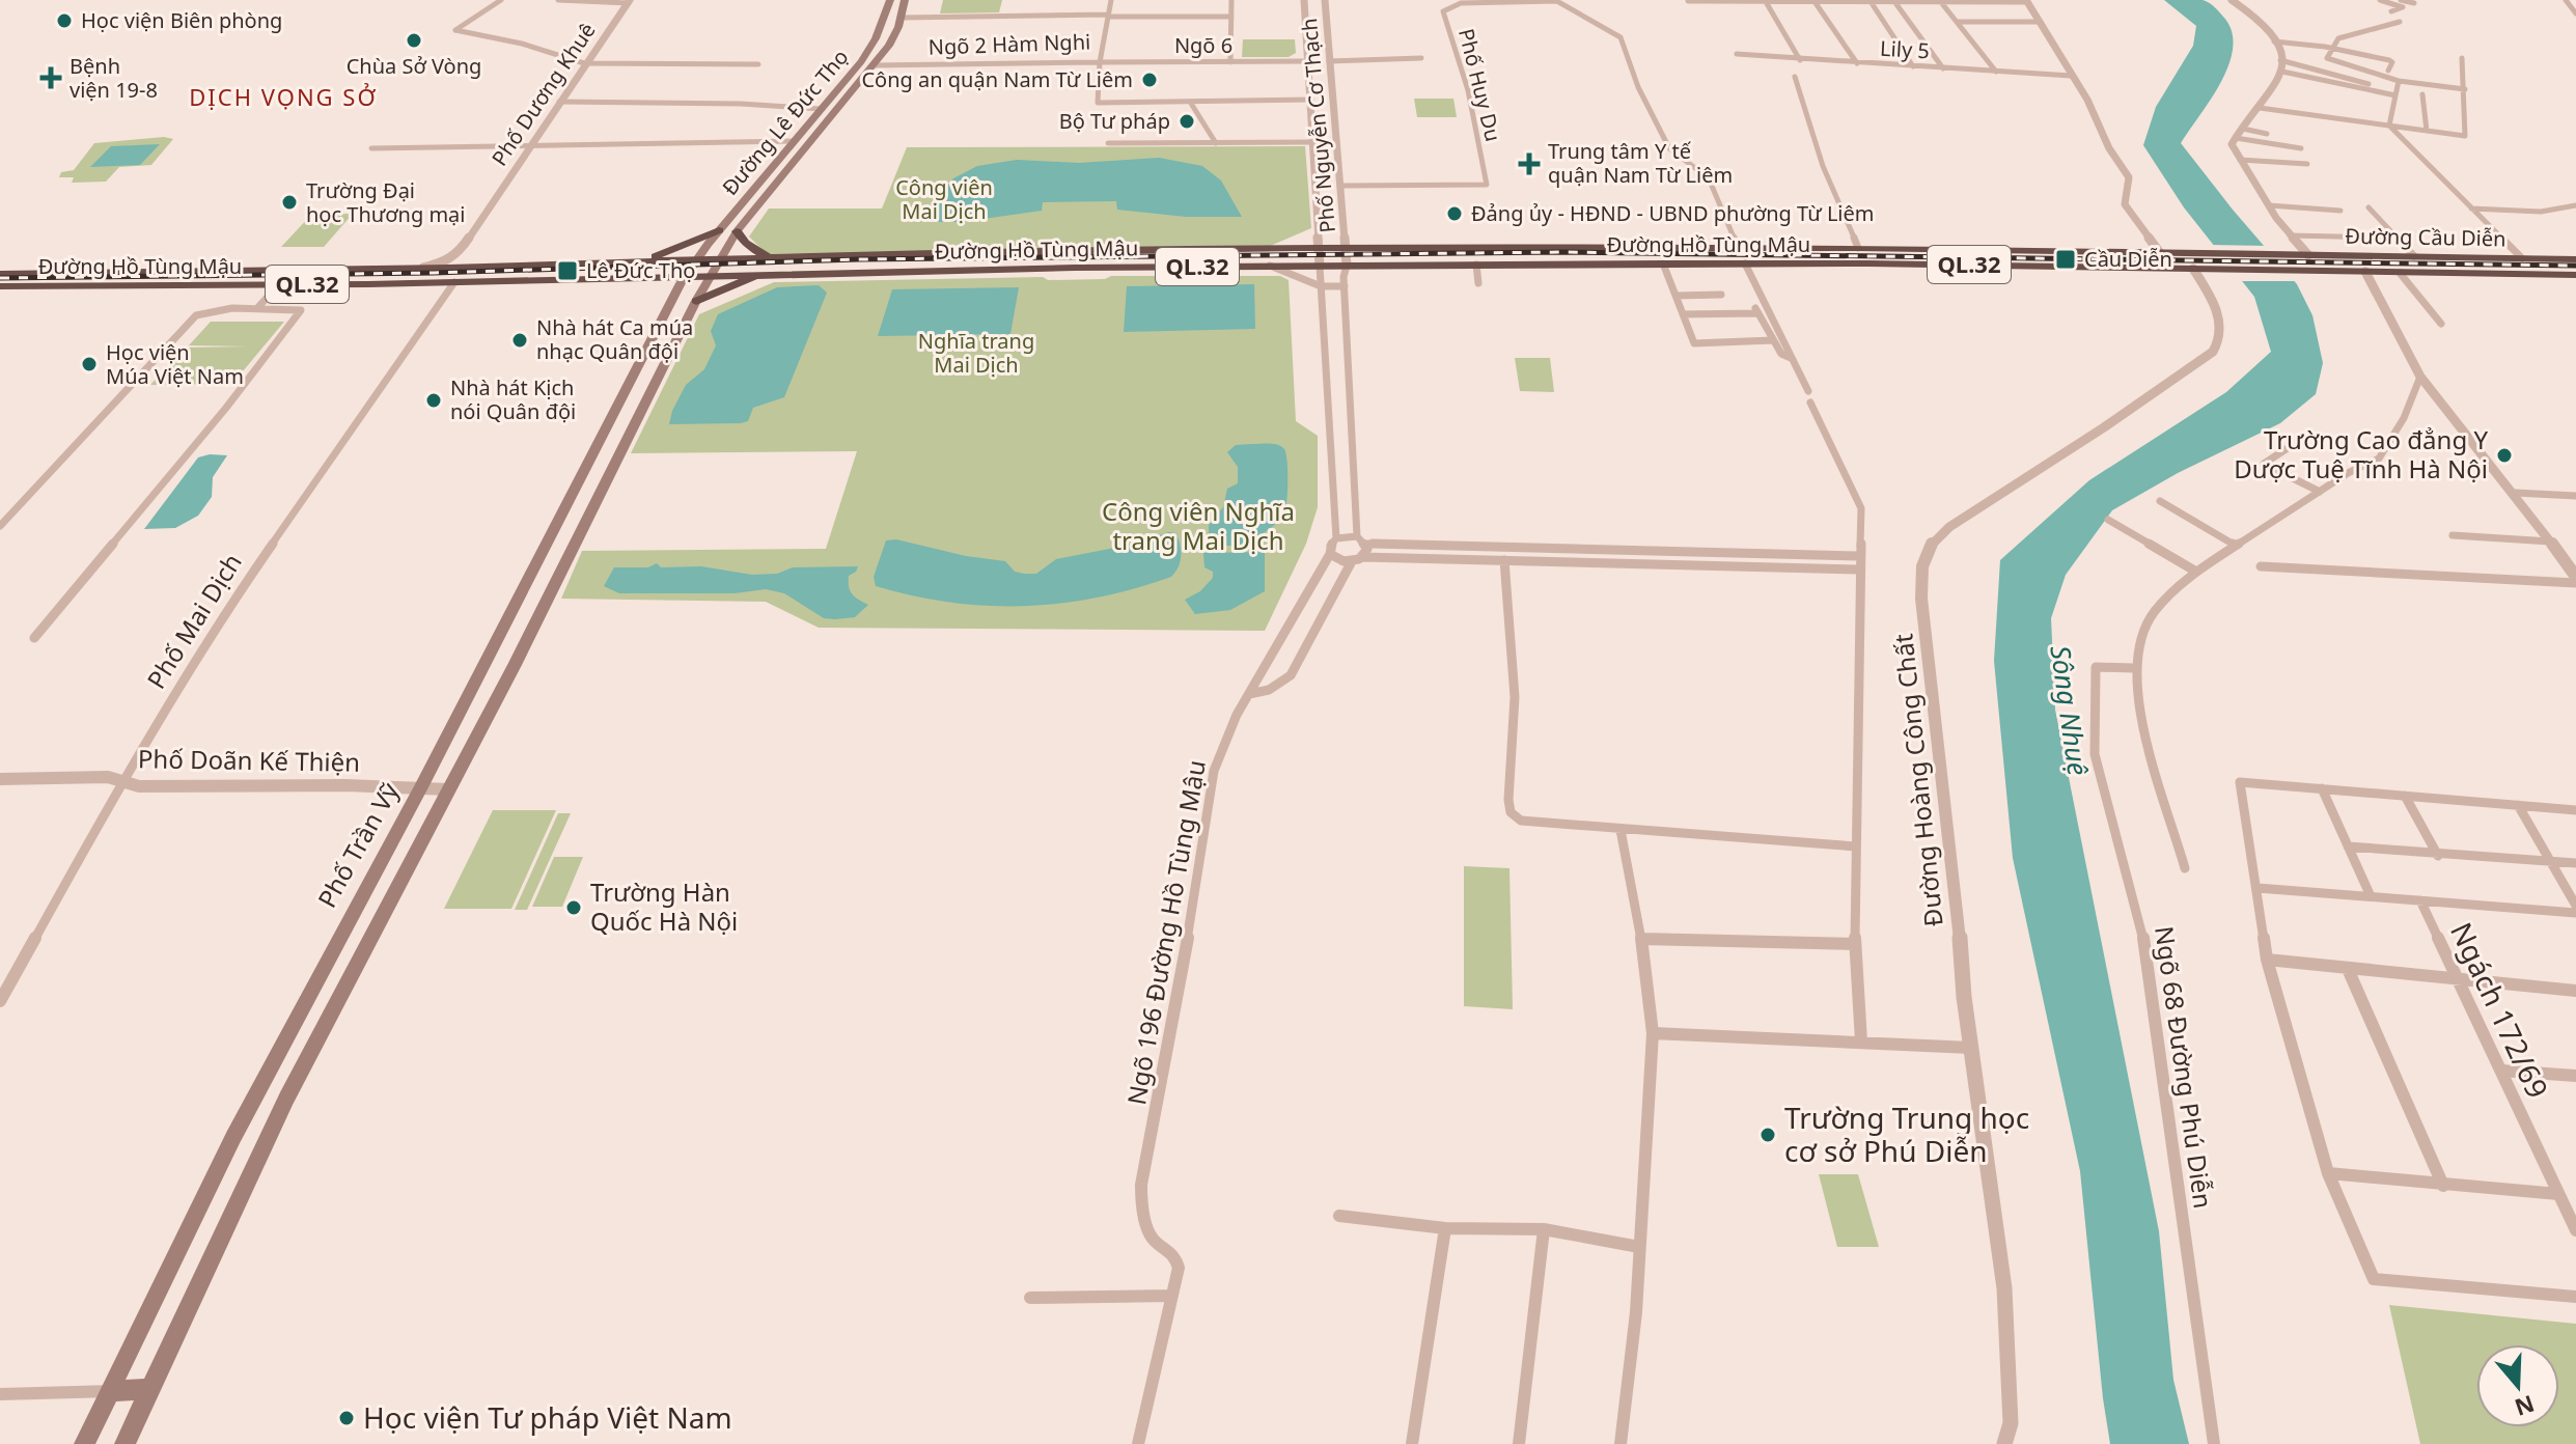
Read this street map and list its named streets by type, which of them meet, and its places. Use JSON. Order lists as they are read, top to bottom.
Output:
{
  "streets": {
    "highway": ["Đường Cầu Diễn", "Đường Hồ Tùng Mậu", "QL.32"],
    "main road": ["Đường Lê Đức Thọ", "Phố Trần Vỹ"],
    "street": [
      "Ngõ 2 Hàm Nghi",
      "Ngõ 6",
      "Lily 5",
      "Phố Huy Du",
      "Phố Dương Khuê",
      "Phố Nguyễn Cơ Thạch",
      "Phố Mai Dịch",
      "Phố Doãn Kế Thiện",
      "Đường Hoàng Công Chất",
      "Ngõ 196 Đường Hồ Tùng Mậu",
      "Ngách 172/69",
      "Ngõ 68 Đường Phú Diễn"
    ]
  },
  "crossings": [
    ["Ngõ 2 Hàm Nghi", "Ngõ 6"],
    ["Ngõ 2 Hàm Nghi", "Đường Lê Đức Thọ"],
    ["Ngõ 6", "Phố Nguyễn Cơ Thạch"],
    ["Phố Huy Du", "Phố Nguyễn Cơ Thạch"],
    ["Đường Lê Đức Thọ", "Đường Hồ Tùng Mậu"],
    ["Đường Lê Đức Thọ", "Phố Trần Vỹ"],
    ["Phố Nguyễn Cơ Thạch", "Đường Hồ Tùng Mậu"],
    ["Đường Cầu Diễn", "Đường Hồ Tùng Mậu"],
    ["Đường Hồ Tùng Mậu", "Phố Mai Dịch"],
    ["Đường Hồ Tùng Mậu", "Đường Hoàng Công Chất"],
    ["Đường Hồ Tùng Mậu", "Phố Trần Vỹ"],
    ["Phố Mai Dịch", "Phố Doãn Kế Thiện"],
    ["Phố Doãn Kế Thiện", "Phố Trần Vỹ"]
  ],
  "districts": ["DỊCH VỌNG SỞ"],
  "water": ["Sông Nhuệ"],
  "parks": ["Công viên Mai Dịch", "Nghĩa trang Mai Dịch", "Công viên Nghĩa trang Mai Dịch"],
  "places": {
    "other": [
      "Học viện Biên phòng",
      "Chùa Sở Vòng",
      "Công an quận Nam Từ Liêm",
      "Bộ Tư pháp",
      "Trường Đại học Thương mại",
      "Đảng ủy - HĐND - UBND phường Từ Liêm",
      "Nhà hát Ca múa nhạc Quân đội",
      "Học viện Múa Việt Nam",
      "Nhà hát Kịch nói Quân đội",
      "Trường Cao đẳng Y Dược Tuệ Tĩnh Hà Nội",
      "Trường Hàn Quốc Hà Nội",
      "Trường Trung học cơ sở Phú Diễn",
      "Học viện Tư pháp Việt Nam"
    ],
    "health": ["Bệnh viện 19-8", "Trung tâm Y tế quận Nam Từ Liêm"],
    "transit": ["Cầu Diễn", "Lê Đức Thọ"]
  },
  "north": "bottom"
}
